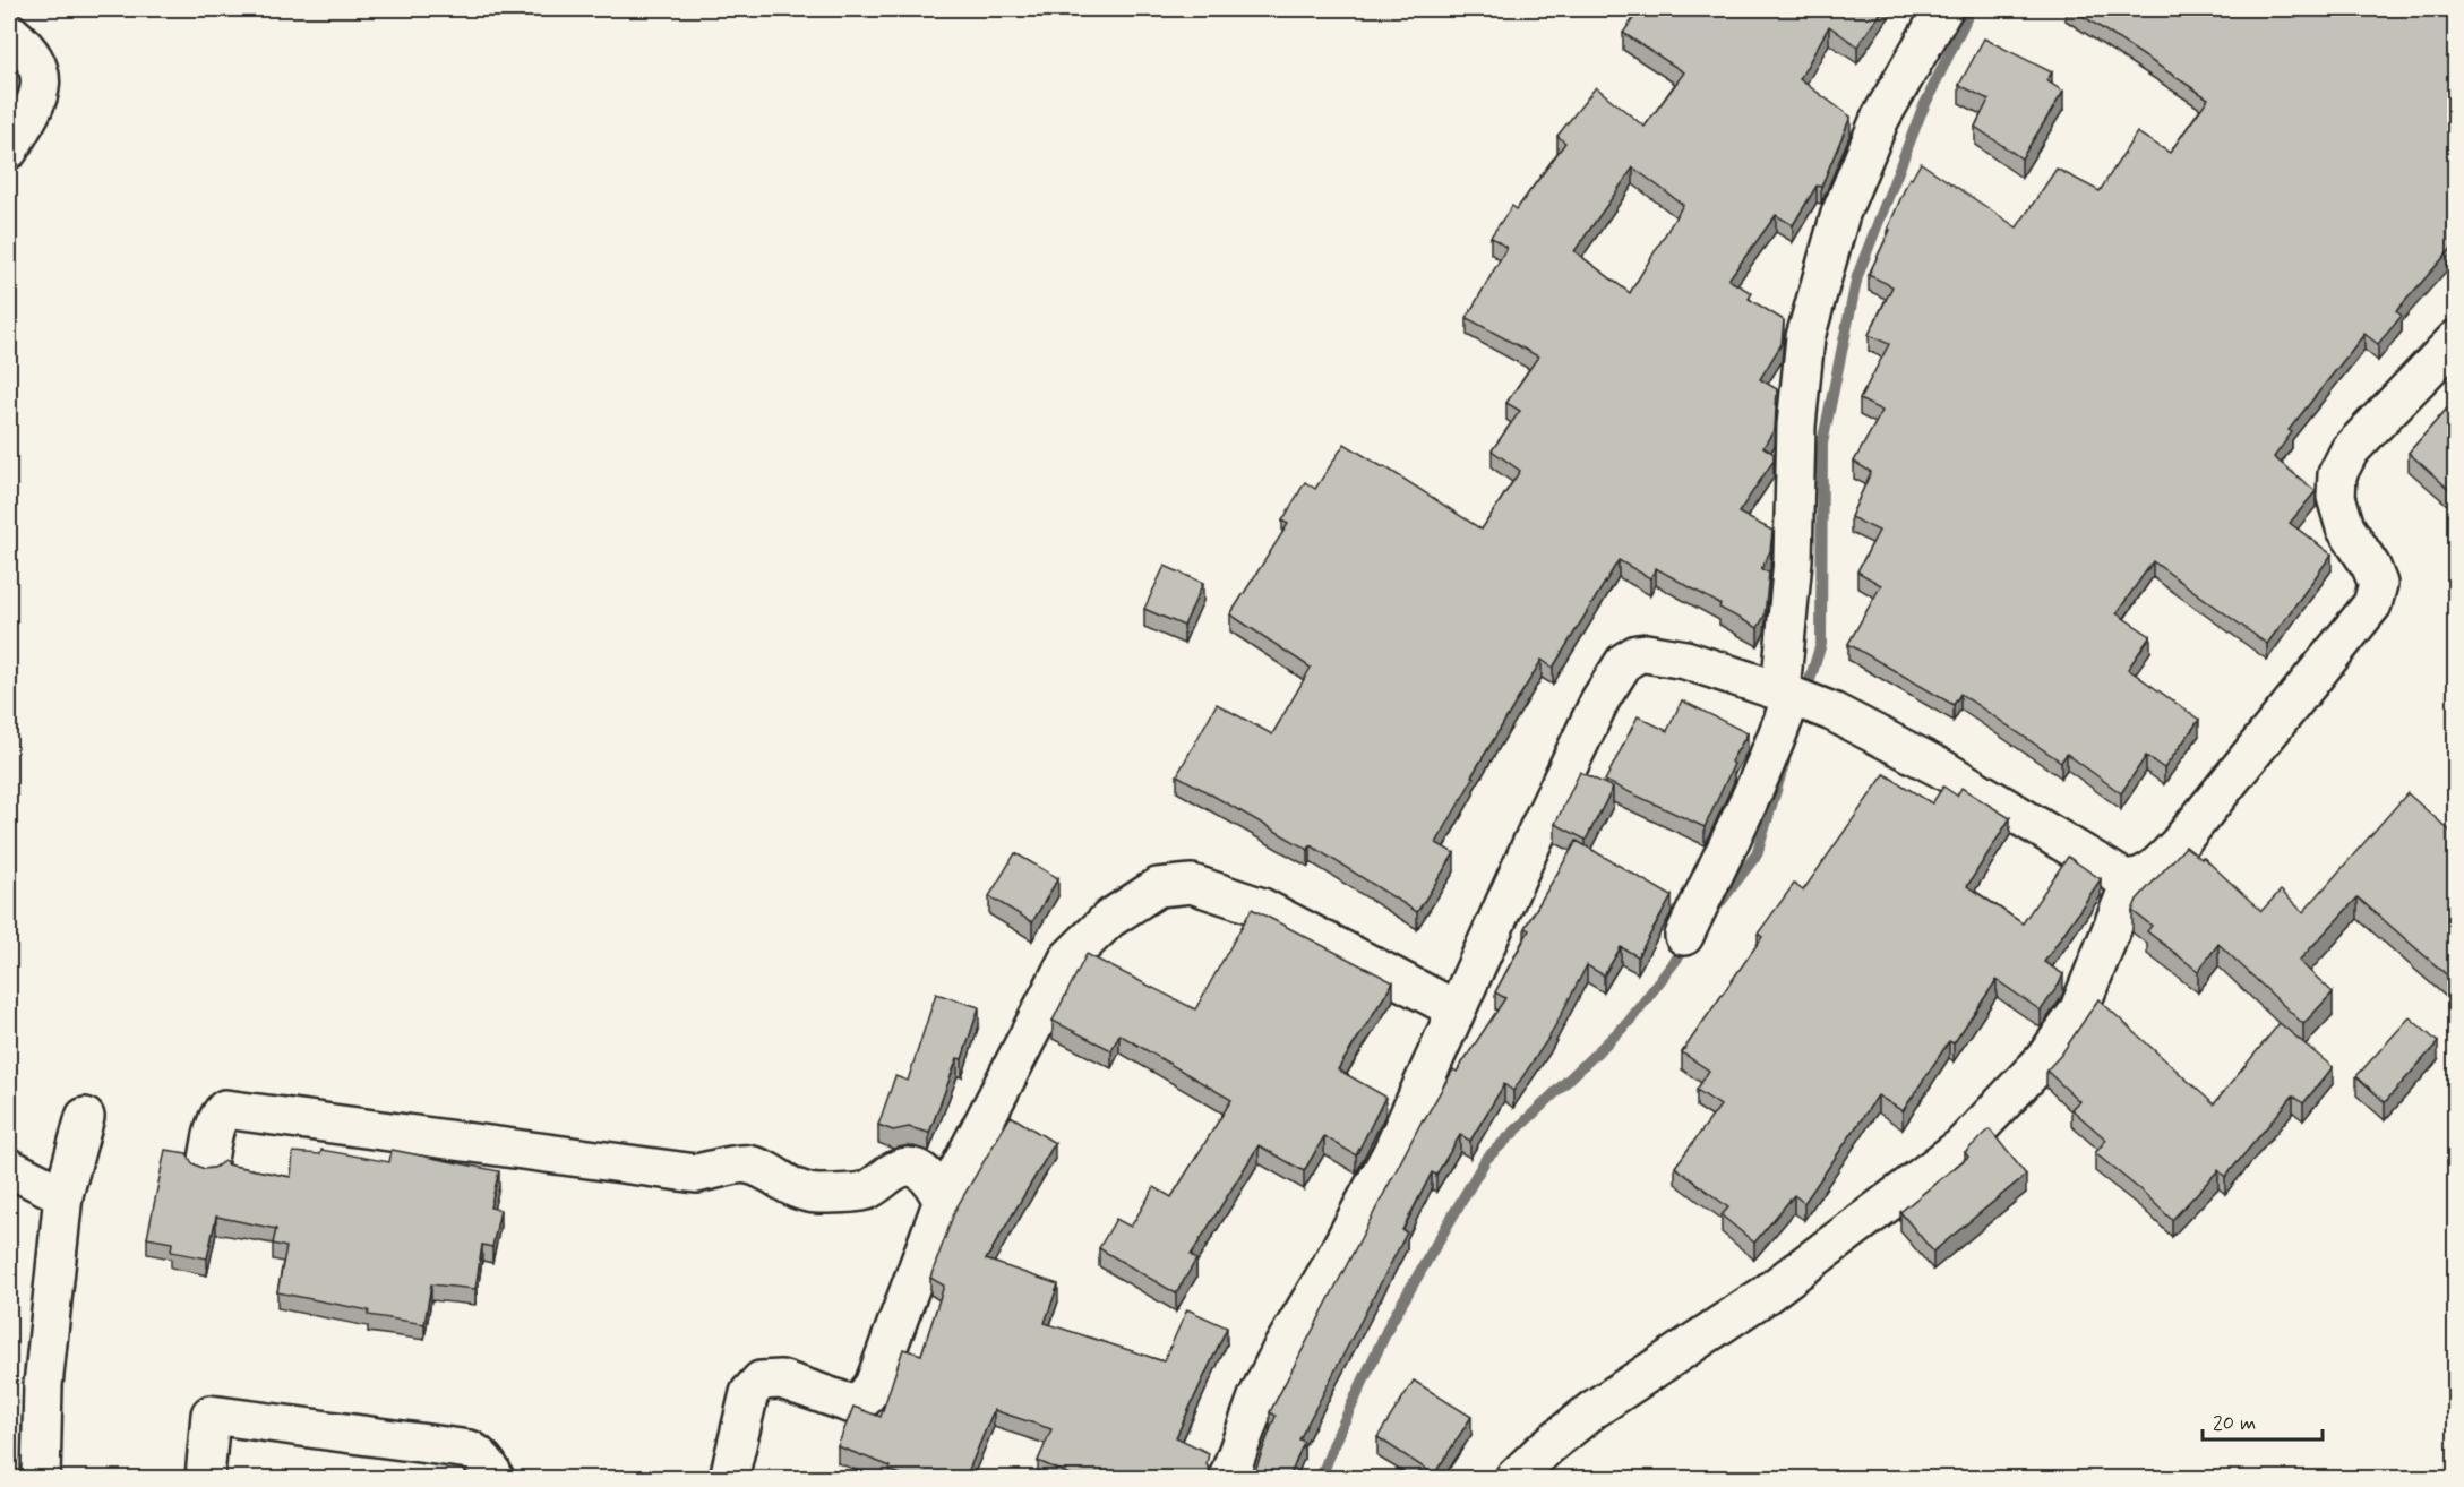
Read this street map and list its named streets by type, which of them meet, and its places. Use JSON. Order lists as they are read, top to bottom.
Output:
{
  "scale_bar": "20 m"
}
